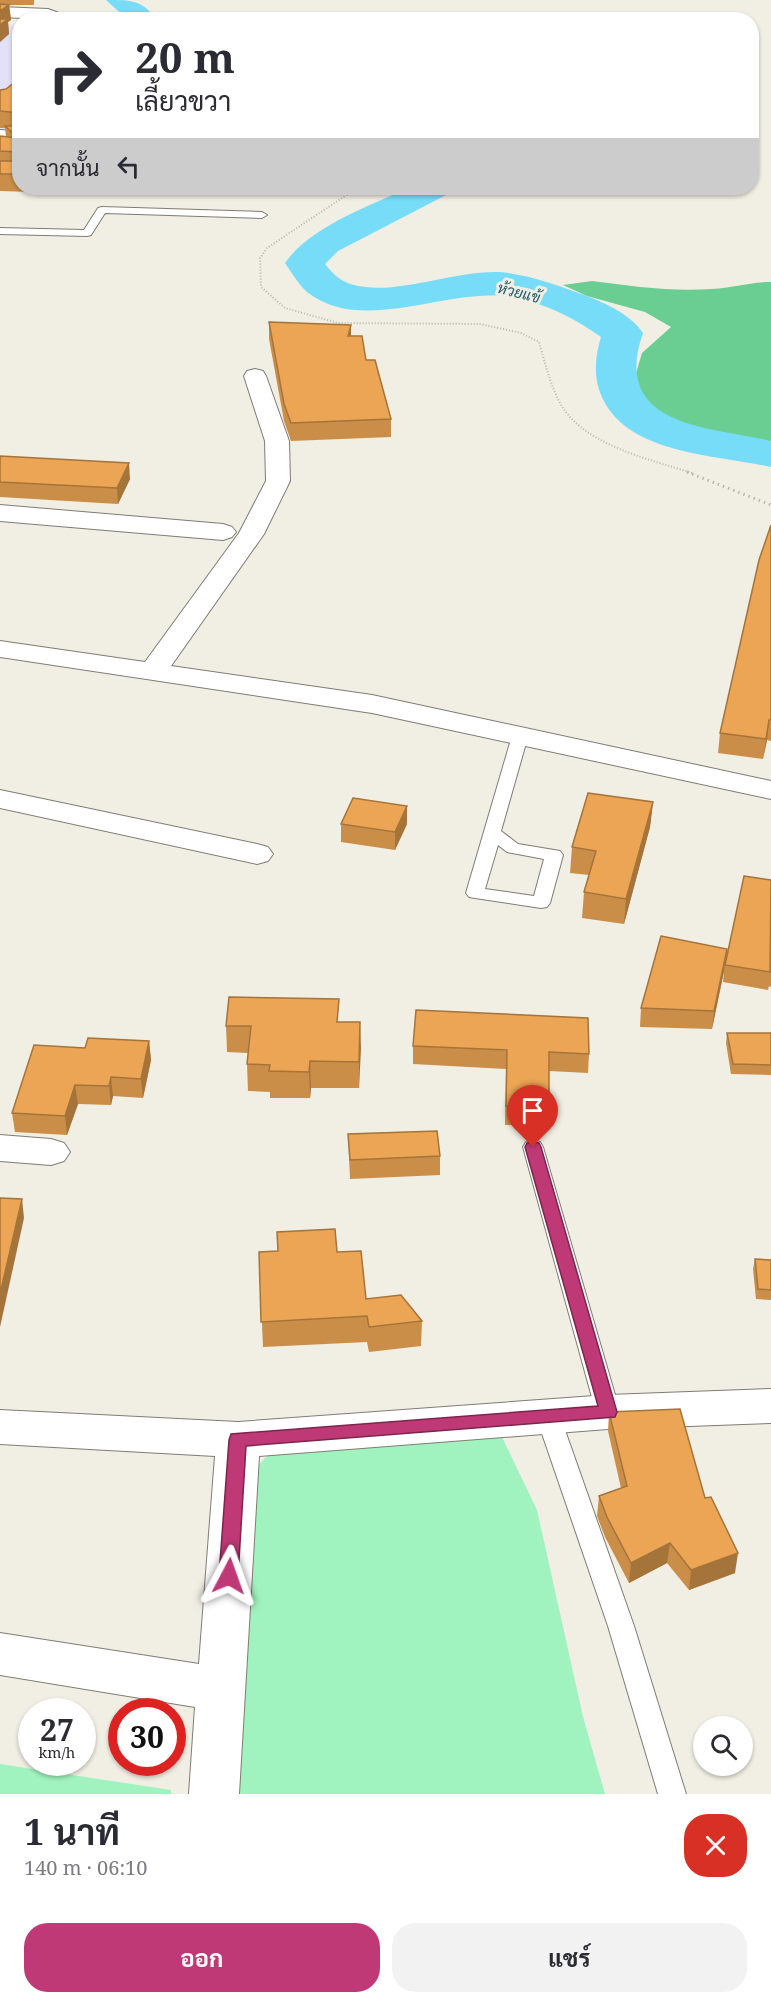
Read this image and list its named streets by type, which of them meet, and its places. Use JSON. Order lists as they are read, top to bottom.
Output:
{
  "water": ["ห้วยแข้"],
  "page": {
    "turn": ["20 m", "เลี้ยวขวา"],
    "then": "จากนั้น",
    "speed": "27 km/h",
    "limit": "30",
    "heading": ["1 นาที", "140 m · 06:10"],
    "buttons": ["ออก", "แชร์"]
  }
}
